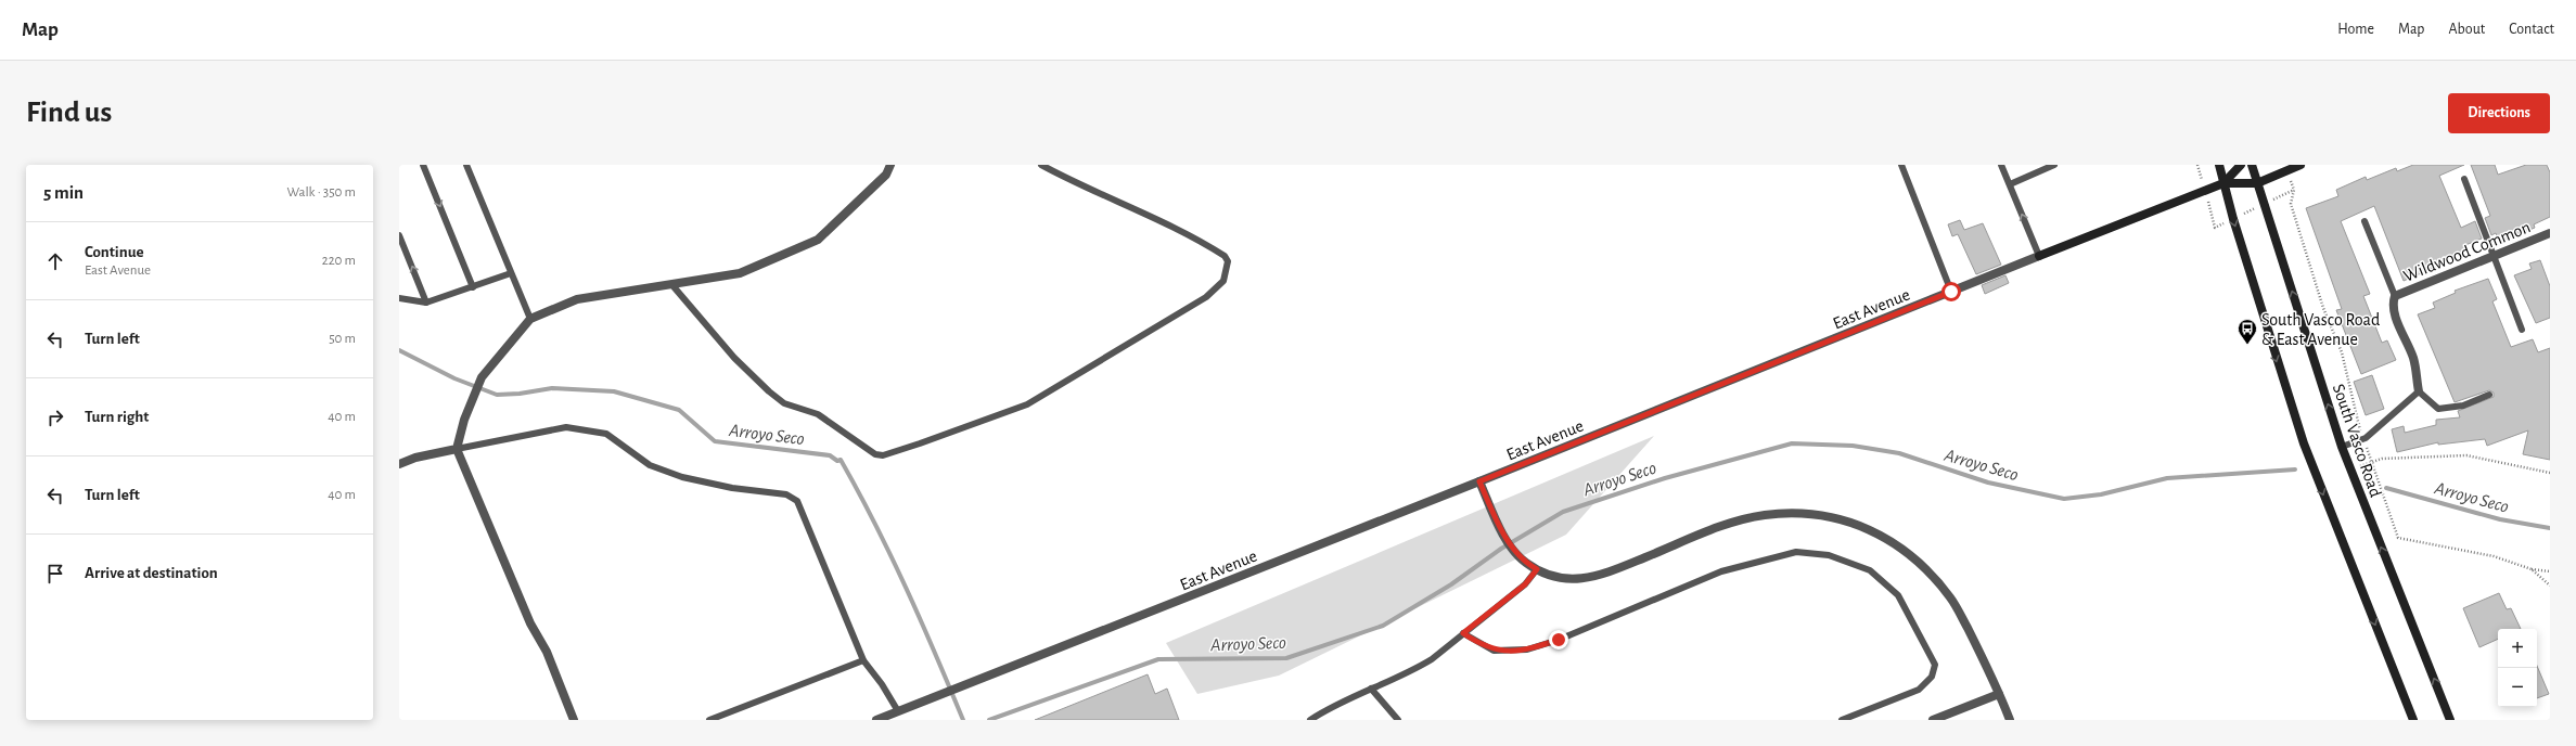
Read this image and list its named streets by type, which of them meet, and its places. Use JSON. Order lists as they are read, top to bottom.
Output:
{
  "streets": {
    "main road": ["East Avenue", "South Vasco Road"],
    "street": ["Wildwood Common"]
  },
  "crossings": [
    ["East Avenue", "South Vasco Road"]
  ],
  "water": ["Arroyo Seco"],
  "places": {
    "bus stop": ["South Vasco Road & East Avenue"]
  },
  "page": {
    "header": "Map",
    "nav": [
      "Home",
      "Map",
      "About",
      "Contact"
    ],
    "buttons": "Directions",
    "title": "Find us",
    "heading": ["5 min", "Walk · 350 m"],
    "list": [
      ["Continue", "East Avenue", "220 m"],
      ["Turn left", "50 m"],
      ["Turn right", "40 m"],
      ["Turn left", "40 m"],
      "Arrive at destination"
    ],
    "map_buttons": ["+", "−"]
  }
}
